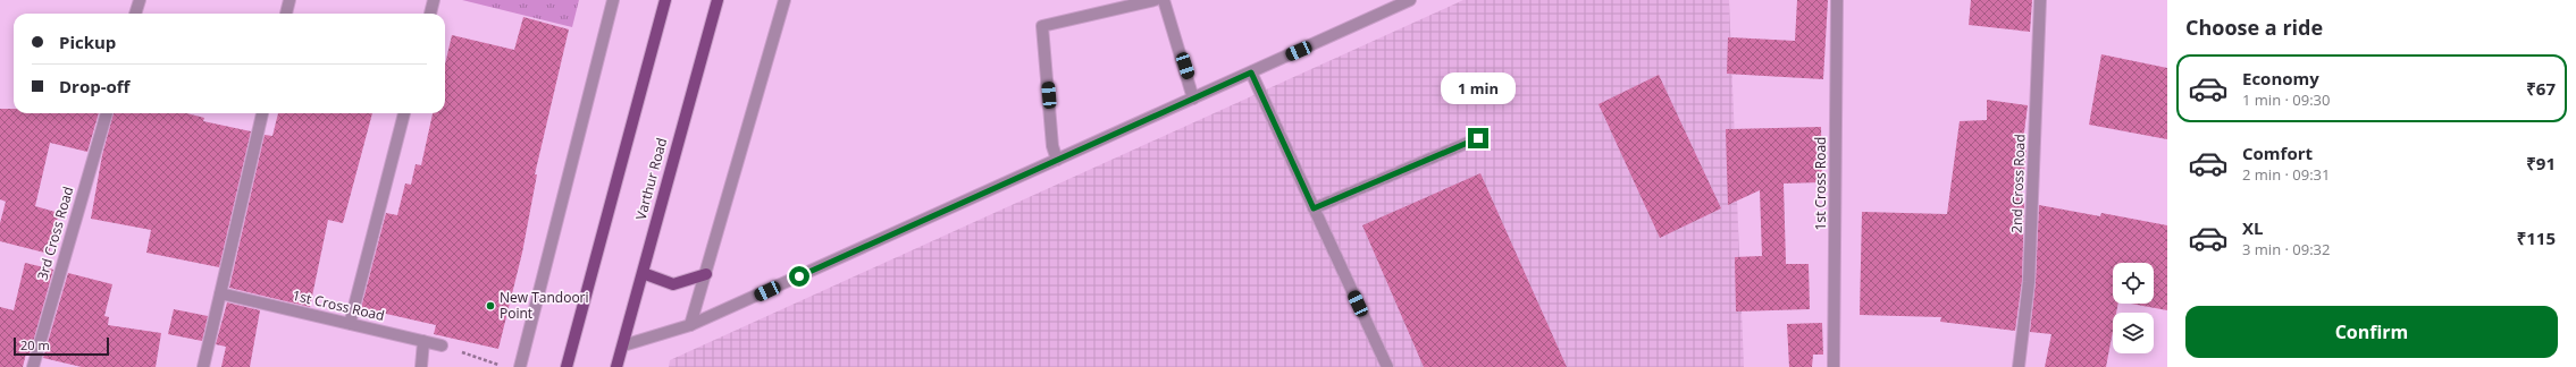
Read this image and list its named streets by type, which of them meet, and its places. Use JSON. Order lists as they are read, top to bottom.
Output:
{
  "streets": {
    "main road": ["Varthur Road"],
    "street": ["1st Cross Road", "2nd Cross Road", "3rd Cross Road"]
  },
  "places": ["New Tandoori Point"],
  "scale_bar": "20 m",
  "page": {
    "heading": "Choose a ride",
    "banner": ["Pickup", "Drop-off"],
    "list": [
      {
        "name": "Economy",
        "note": "1 min · 09:30",
        "value": "₹67"
      },
      {
        "name": "Comfort",
        "note": "2 min · 09:31",
        "value": "₹91"
      },
      {
        "name": "XL",
        "note": "3 min · 09:32",
        "value": "₹115"
      }
    ],
    "bubble": "1 min",
    "buttons": "Confirm",
    "scale": "20 m"
  }
}
